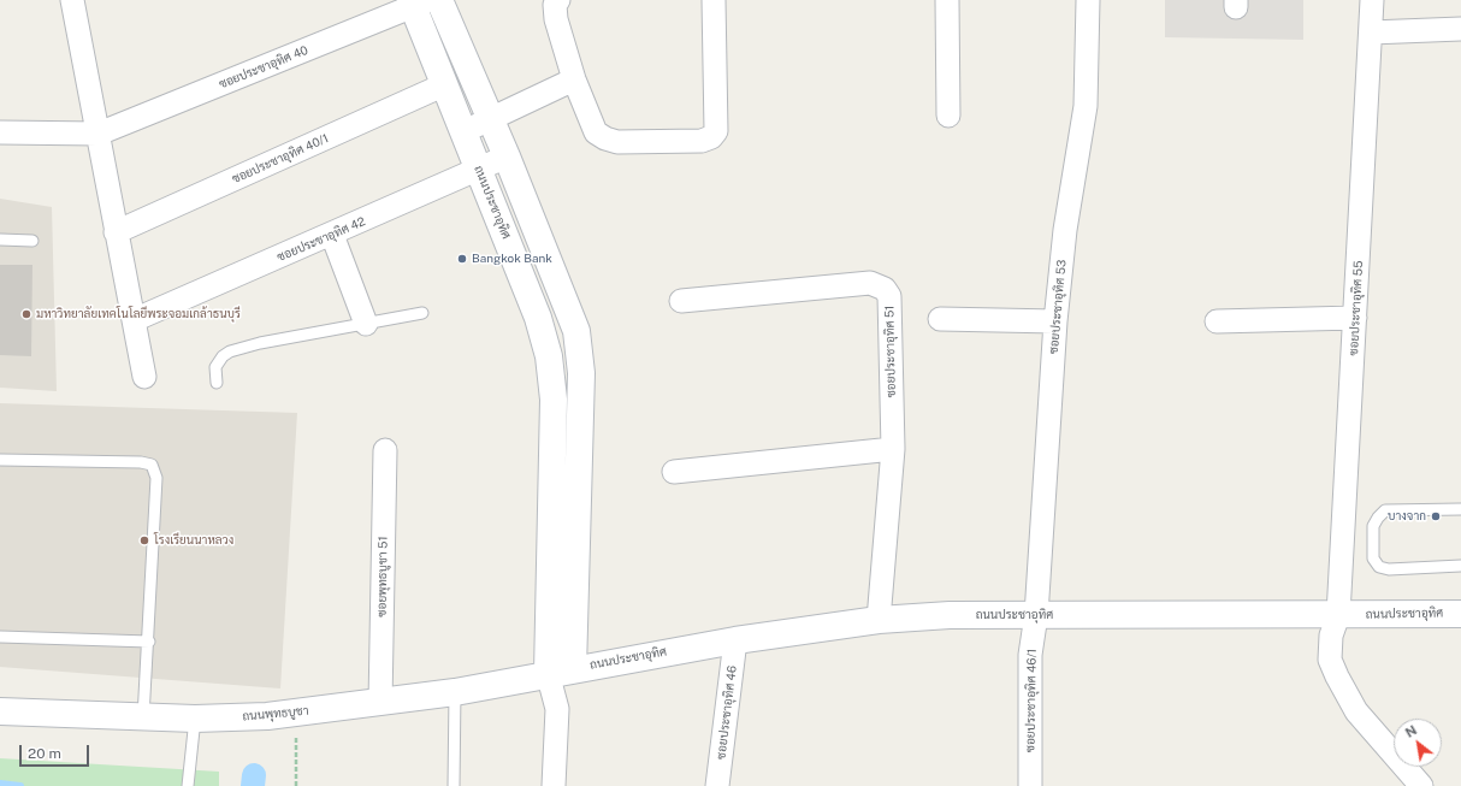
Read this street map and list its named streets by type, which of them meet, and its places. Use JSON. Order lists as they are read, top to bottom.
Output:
{
  "streets": {
    "main road": ["ถนนประชาอุทิศ", "ถนนพุทธบูชา"],
    "street": [
      "ซอยประชาอุทิศ 40",
      "ซอยประชาอุทิศ 40/1",
      "ซอยประชาอุทิศ 42",
      "ซอยประชาอุทิศ 53",
      "ซอยประชาอุทิศ 55",
      "ซอยประชาอุทิศ 51",
      "ซอยพุทธบูชา 51",
      "ซอยประชาอุทิศ 46/1",
      "ซอยประชาอุทิศ 46"
    ]
  },
  "crossings": [
    ["ซอยประชาอุทิศ 40", "ถนนประชาอุทิศ"],
    ["ซอยประชาอุทิศ 40/1", "ถนนประชาอุทิศ"],
    ["ถนนประชาอุทิศ", "ซอยประชาอุทิศ 42"],
    ["ถนนประชาอุทิศ", "ซอยประชาอุทิศ 53"],
    ["ถนนประชาอุทิศ", "ซอยประชาอุทิศ 55"],
    ["ถนนประชาอุทิศ", "ซอยประชาอุทิศ 51"],
    ["ถนนประชาอุทิศ", "ซอยประชาอุทิศ 46/1"],
    ["ถนนประชาอุทิศ", "ซอยประชาอุทิศ 46"],
    ["ถนนประชาอุทิศ", "ถนนพุทธบูชา"],
    ["ซอยประชาอุทิศ 53", "ซอยประชาอุทิศ 46/1"],
    ["ซอยพุทธบูชา 51", "ถนนพุทธบูชา"]
  ],
  "places": [
    "Bangkok Bank",
    "มหาวิทยาลัยเทคโนโลยีพระจอมเกล้าธนบุรี",
    "บางจาก",
    "โรงเรียนนาหลวง"
  ],
  "scale_bar": "20 m",
  "north": "top left"
}
